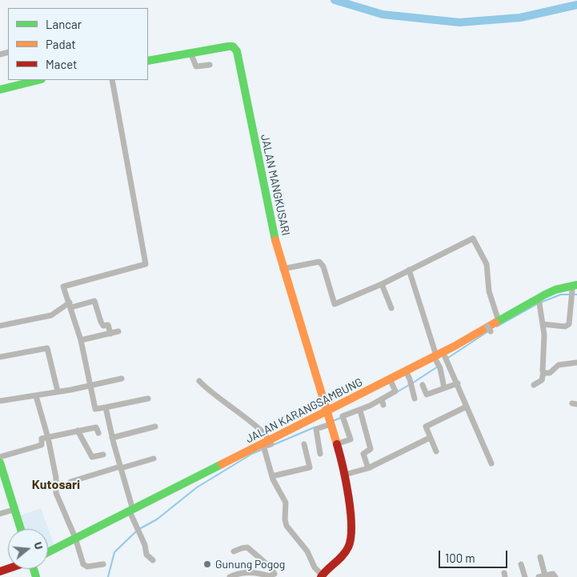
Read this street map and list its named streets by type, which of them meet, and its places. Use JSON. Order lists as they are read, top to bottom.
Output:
{
  "streets": {
    "main road": ["JALAN MANGKUSARI", "JALAN KARANGSAMBUNG"]
  },
  "crossings": [
    ["JALAN MANGKUSARI", "JALAN KARANGSAMBUNG"]
  ],
  "districts": ["Kutosari"],
  "places": ["Gunung Pogog"],
  "legend": ["Lancar", "Padat", "Macet"],
  "scale_bar": "100 m",
  "north": "right"
}
